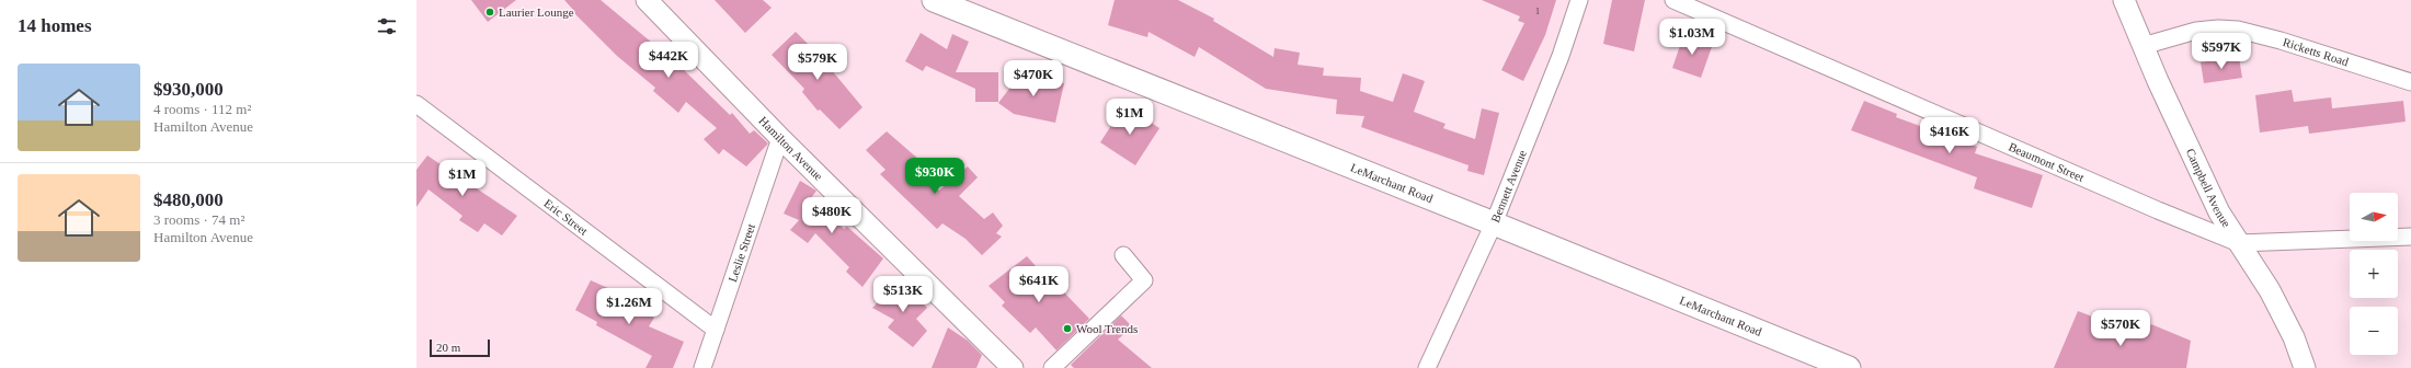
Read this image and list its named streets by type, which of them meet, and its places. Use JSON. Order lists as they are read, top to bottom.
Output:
{
  "streets": {
    "main road": ["LeMarchant Road"],
    "street": [
      "Ricketts Road",
      "Hamilton Avenue",
      "Beaumont Street",
      "Bennett Avenue",
      "Campbell Avenue",
      "Eric Street",
      "Leslie Street"
    ]
  },
  "crossings": [
    ["Ricketts Road", "Campbell Avenue"],
    ["Hamilton Avenue", "Leslie Street"],
    ["Beaumont Street", "Campbell Avenue"],
    ["LeMarchant Road", "Bennett Avenue"],
    ["Eric Street", "Leslie Street"]
  ],
  "places": ["Laurier Lounge", "Wool Trends"],
  "house_numbers": ["1"],
  "scale_bar": "20 m",
  "north": "right",
  "page": {
    "heading": "14 homes",
    "price": [
      "$1.03M",
      "$597K",
      "$442K",
      "$579K",
      "$470K",
      "$1M",
      "$416K",
      "$930K",
      "$1M",
      "$480K",
      "$641K",
      "$513K",
      "$1.26M",
      "$570K"
    ],
    "list": [
      {
        "name": "$930,000",
        "note": "4 rooms · 112 m² · Hamilton Avenue"
      },
      {
        "name": "$480,000",
        "note": "3 rooms · 74 m² · Hamilton Avenue"
      }
    ],
    "map_buttons": ["+", "−"],
    "scale": "20 m"
  }
}
